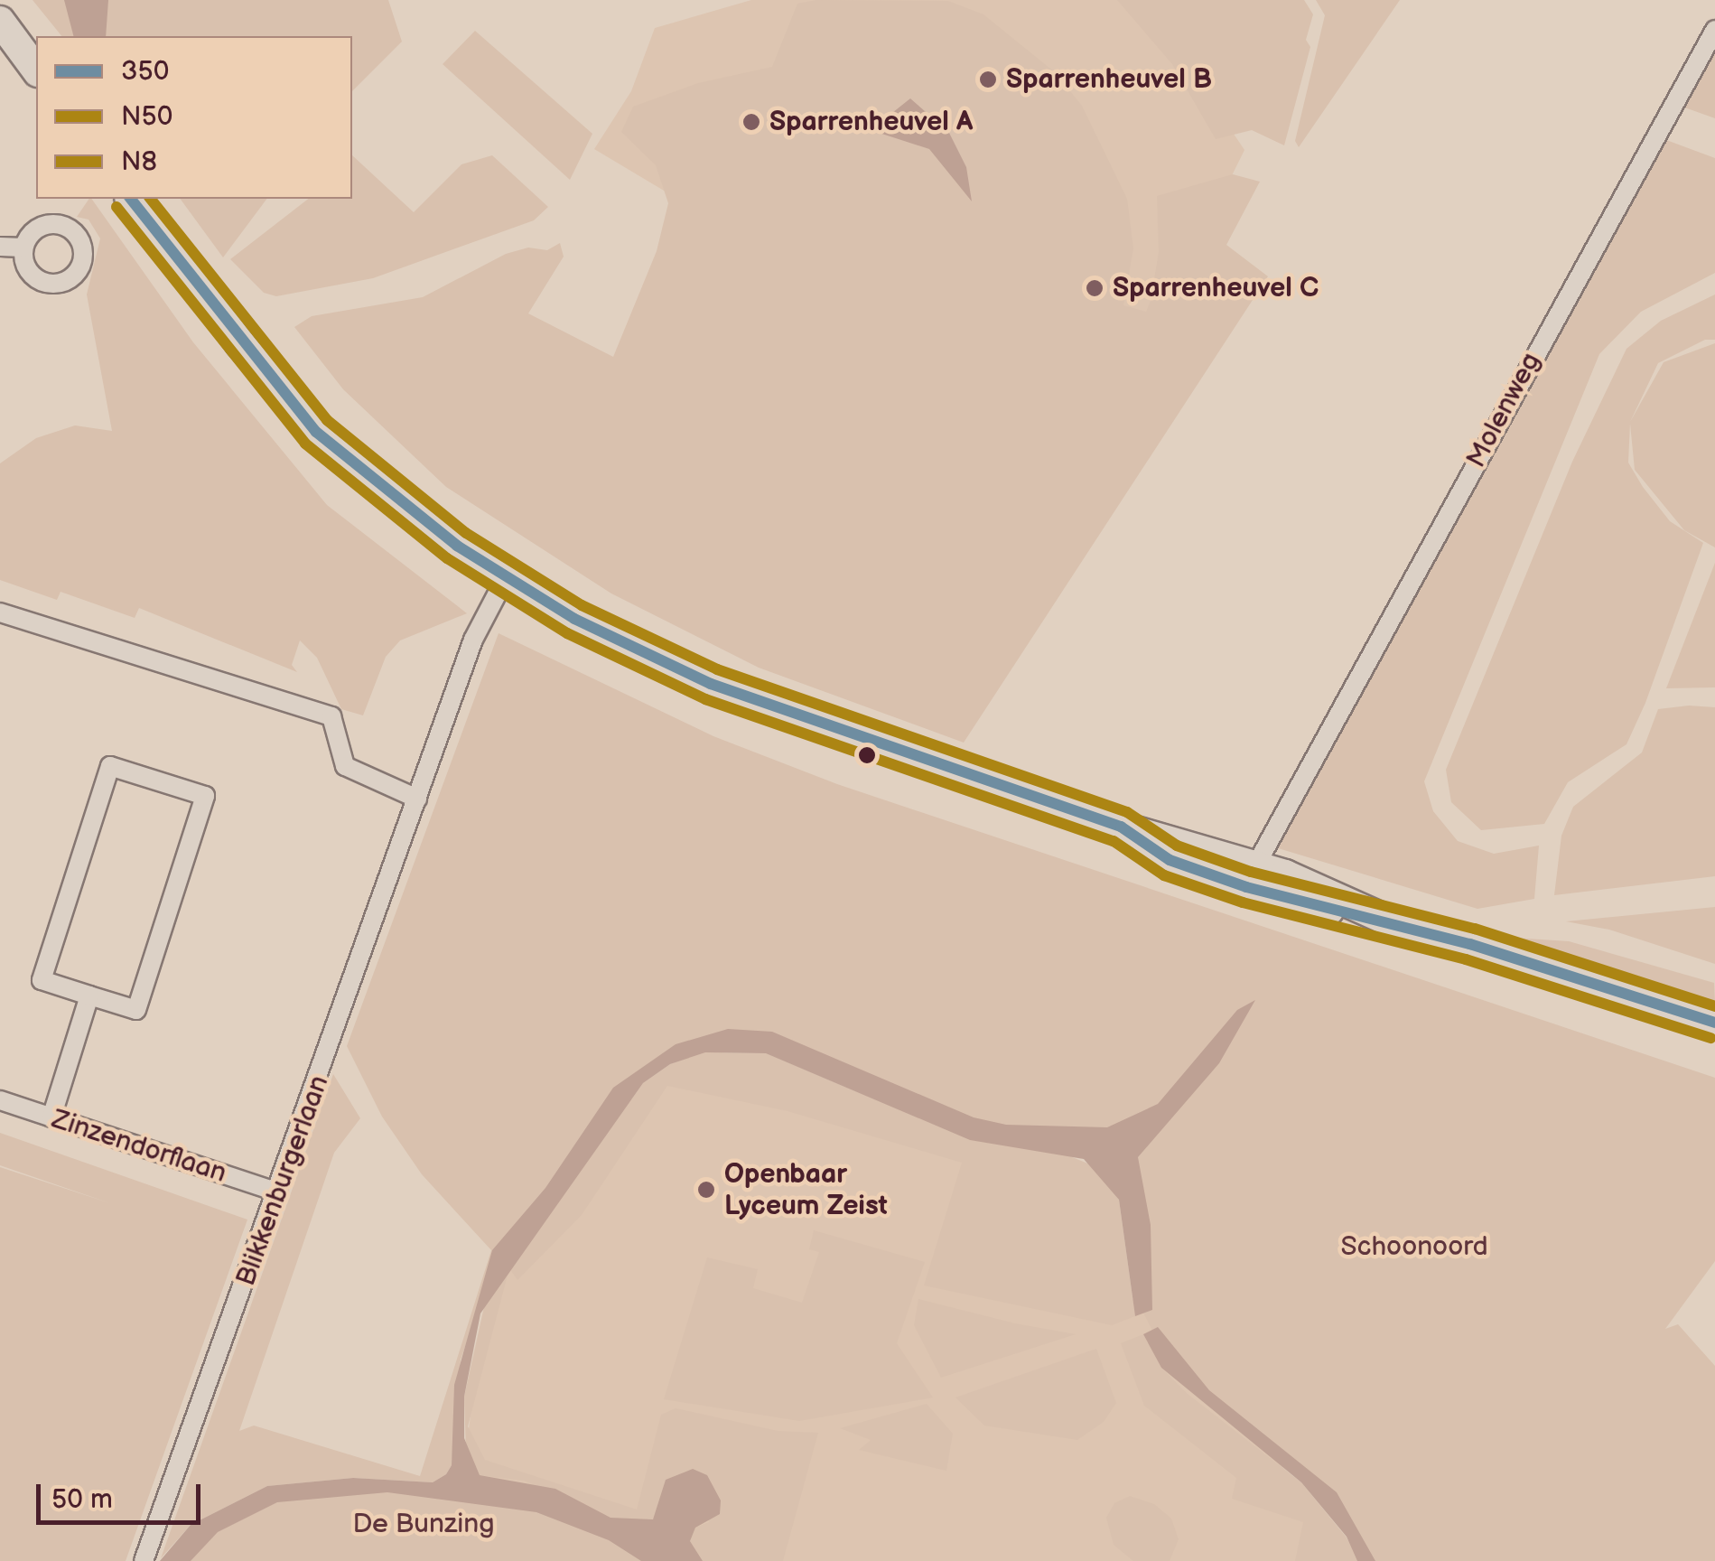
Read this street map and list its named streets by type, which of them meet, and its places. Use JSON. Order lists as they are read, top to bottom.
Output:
{
  "streets": {
    "street": ["Molenweg", "Zinzendorflaan", "Blikkenburgerlaan"]
  },
  "crossings": [
    ["Zinzendorflaan", "Blikkenburgerlaan"]
  ],
  "parks": ["Schoonoord", "De Bunzing"],
  "places": [
    "Sparrenheuvel B",
    "Sparrenheuvel A",
    "Sparrenheuvel C",
    "Openbaar Lyceum Zeist"
  ],
  "lines": ["transit line 350", "transit line N8", "transit line N50"],
  "legend": ["350", "N50", "N8"],
  "scale_bar": "50 m"
}
